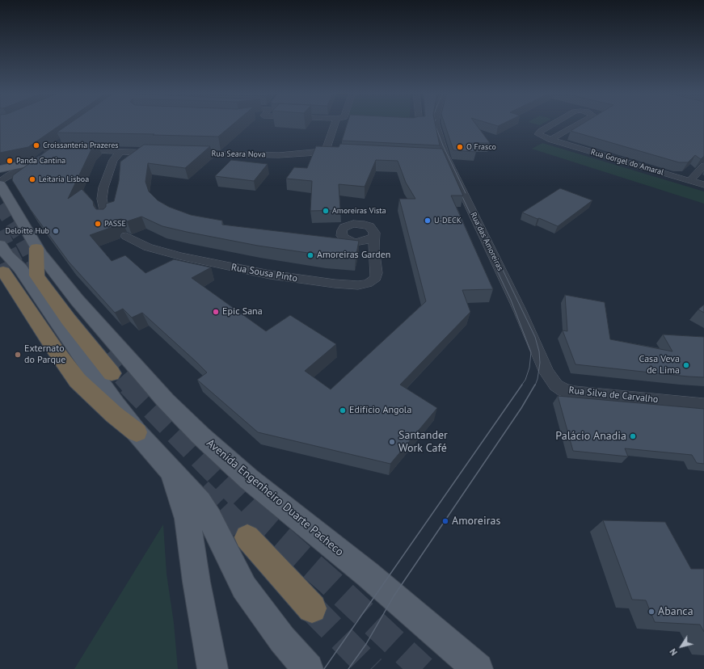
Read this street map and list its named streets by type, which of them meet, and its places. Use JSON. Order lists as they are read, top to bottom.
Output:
{
  "streets": {
    "main road": ["Avenida Engenheiro Duarte Pacheco"],
    "street": [
      "Rua Seara Nova",
      "Rua Gorgel do Amaral",
      "Rua das Amoreiras",
      "Rua Sousa Pinto",
      "Rua Silva de Carvalho"
    ]
  },
  "crossings": [
    ["Rua das Amoreiras", "Rua Silva de Carvalho"]
  ],
  "places": [
    "Croissanteria Prazeres",
    "O Frasco",
    "Panda Cantina",
    "Leitaria Lisboa",
    "Amoreiras Vista",
    "U-DECK",
    "PASSE",
    "Deloitte Hub",
    "Amoreiras Garden",
    "Epic Sana",
    "Externato do Parque",
    "Casa Veva de Lima",
    "Edifício Angola",
    "Palácio Anadia",
    "Santander Work Café",
    "Amoreiras",
    "Abanca"
  ],
  "north": "bottom left"
}
